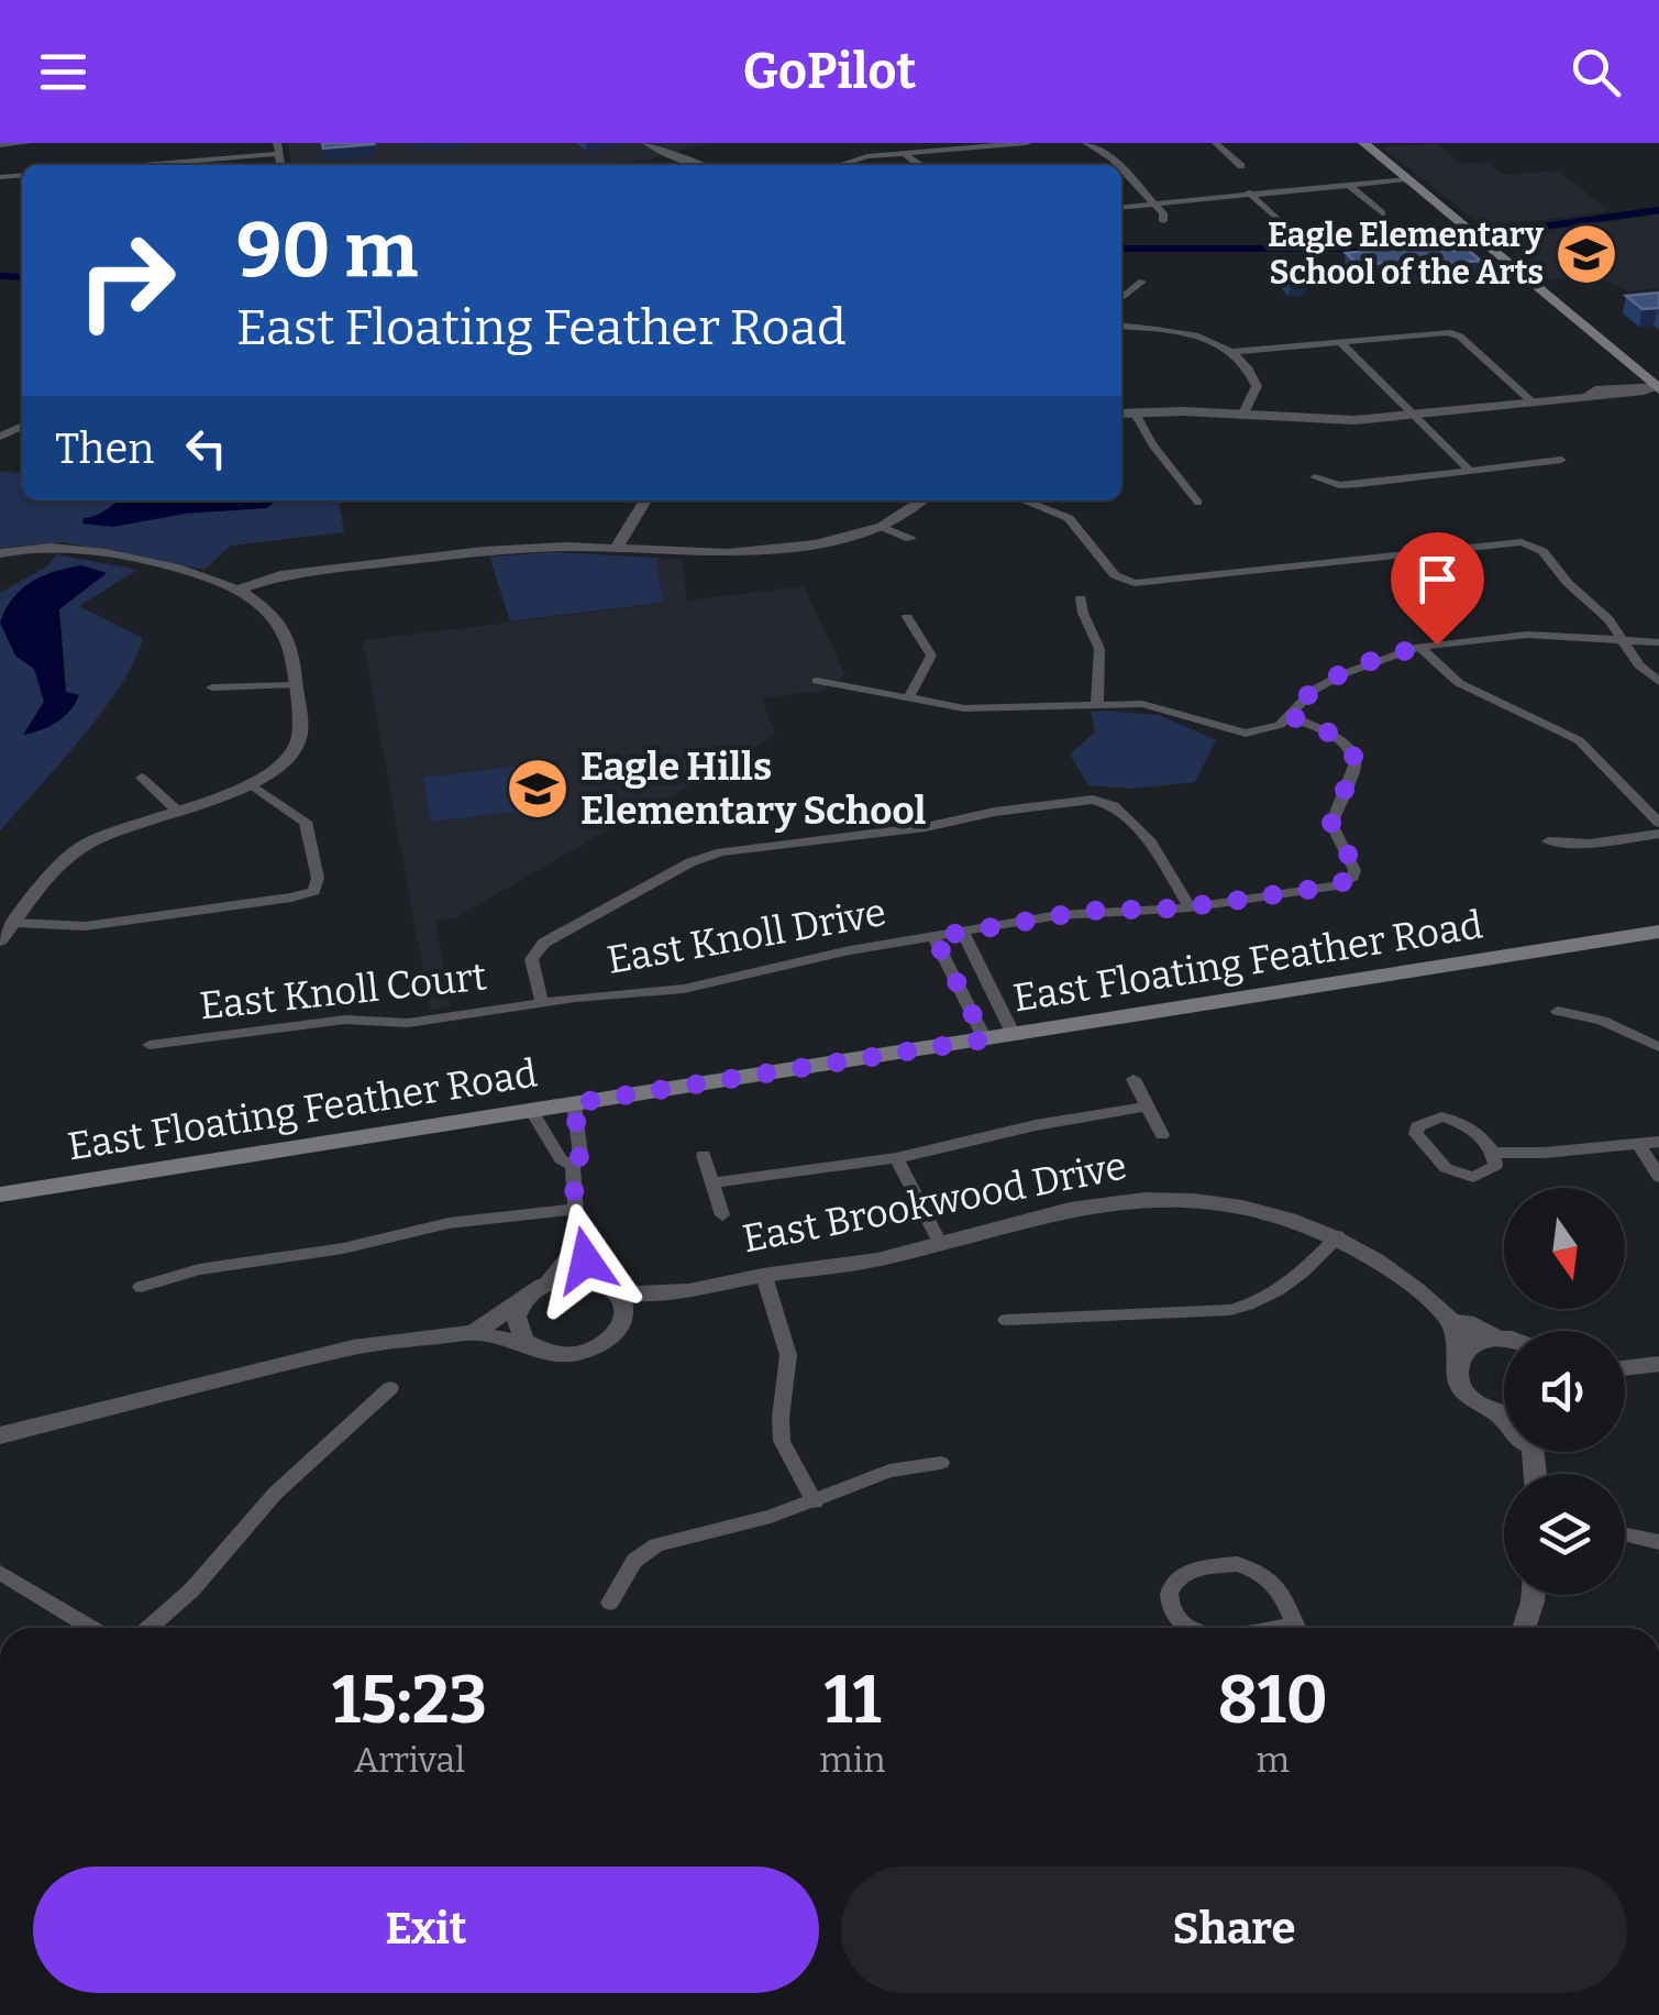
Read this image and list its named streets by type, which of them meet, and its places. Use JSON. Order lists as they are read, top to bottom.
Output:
{
  "streets": {
    "main road": ["East Floating Feather Road"],
    "street": ["East Knoll Drive", "East Knoll Court", "East Brookwood Drive"]
  },
  "crossings": [
    ["East Knoll Drive", "East Knoll Court"]
  ],
  "places": {
    "school or university": ["Eagle Elementary School of the Arts", "Eagle Hills Elementary School"]
  },
  "north": "bottom",
  "page": {
    "header": "GoPilot",
    "turn": ["90 m", "East Floating Feather Road"],
    "then": "Then",
    "eta": [
      "15:23",
      "Arrival",
      "11",
      "min",
      "810",
      "m"
    ],
    "buttons": ["Exit", "Share"]
  }
}
